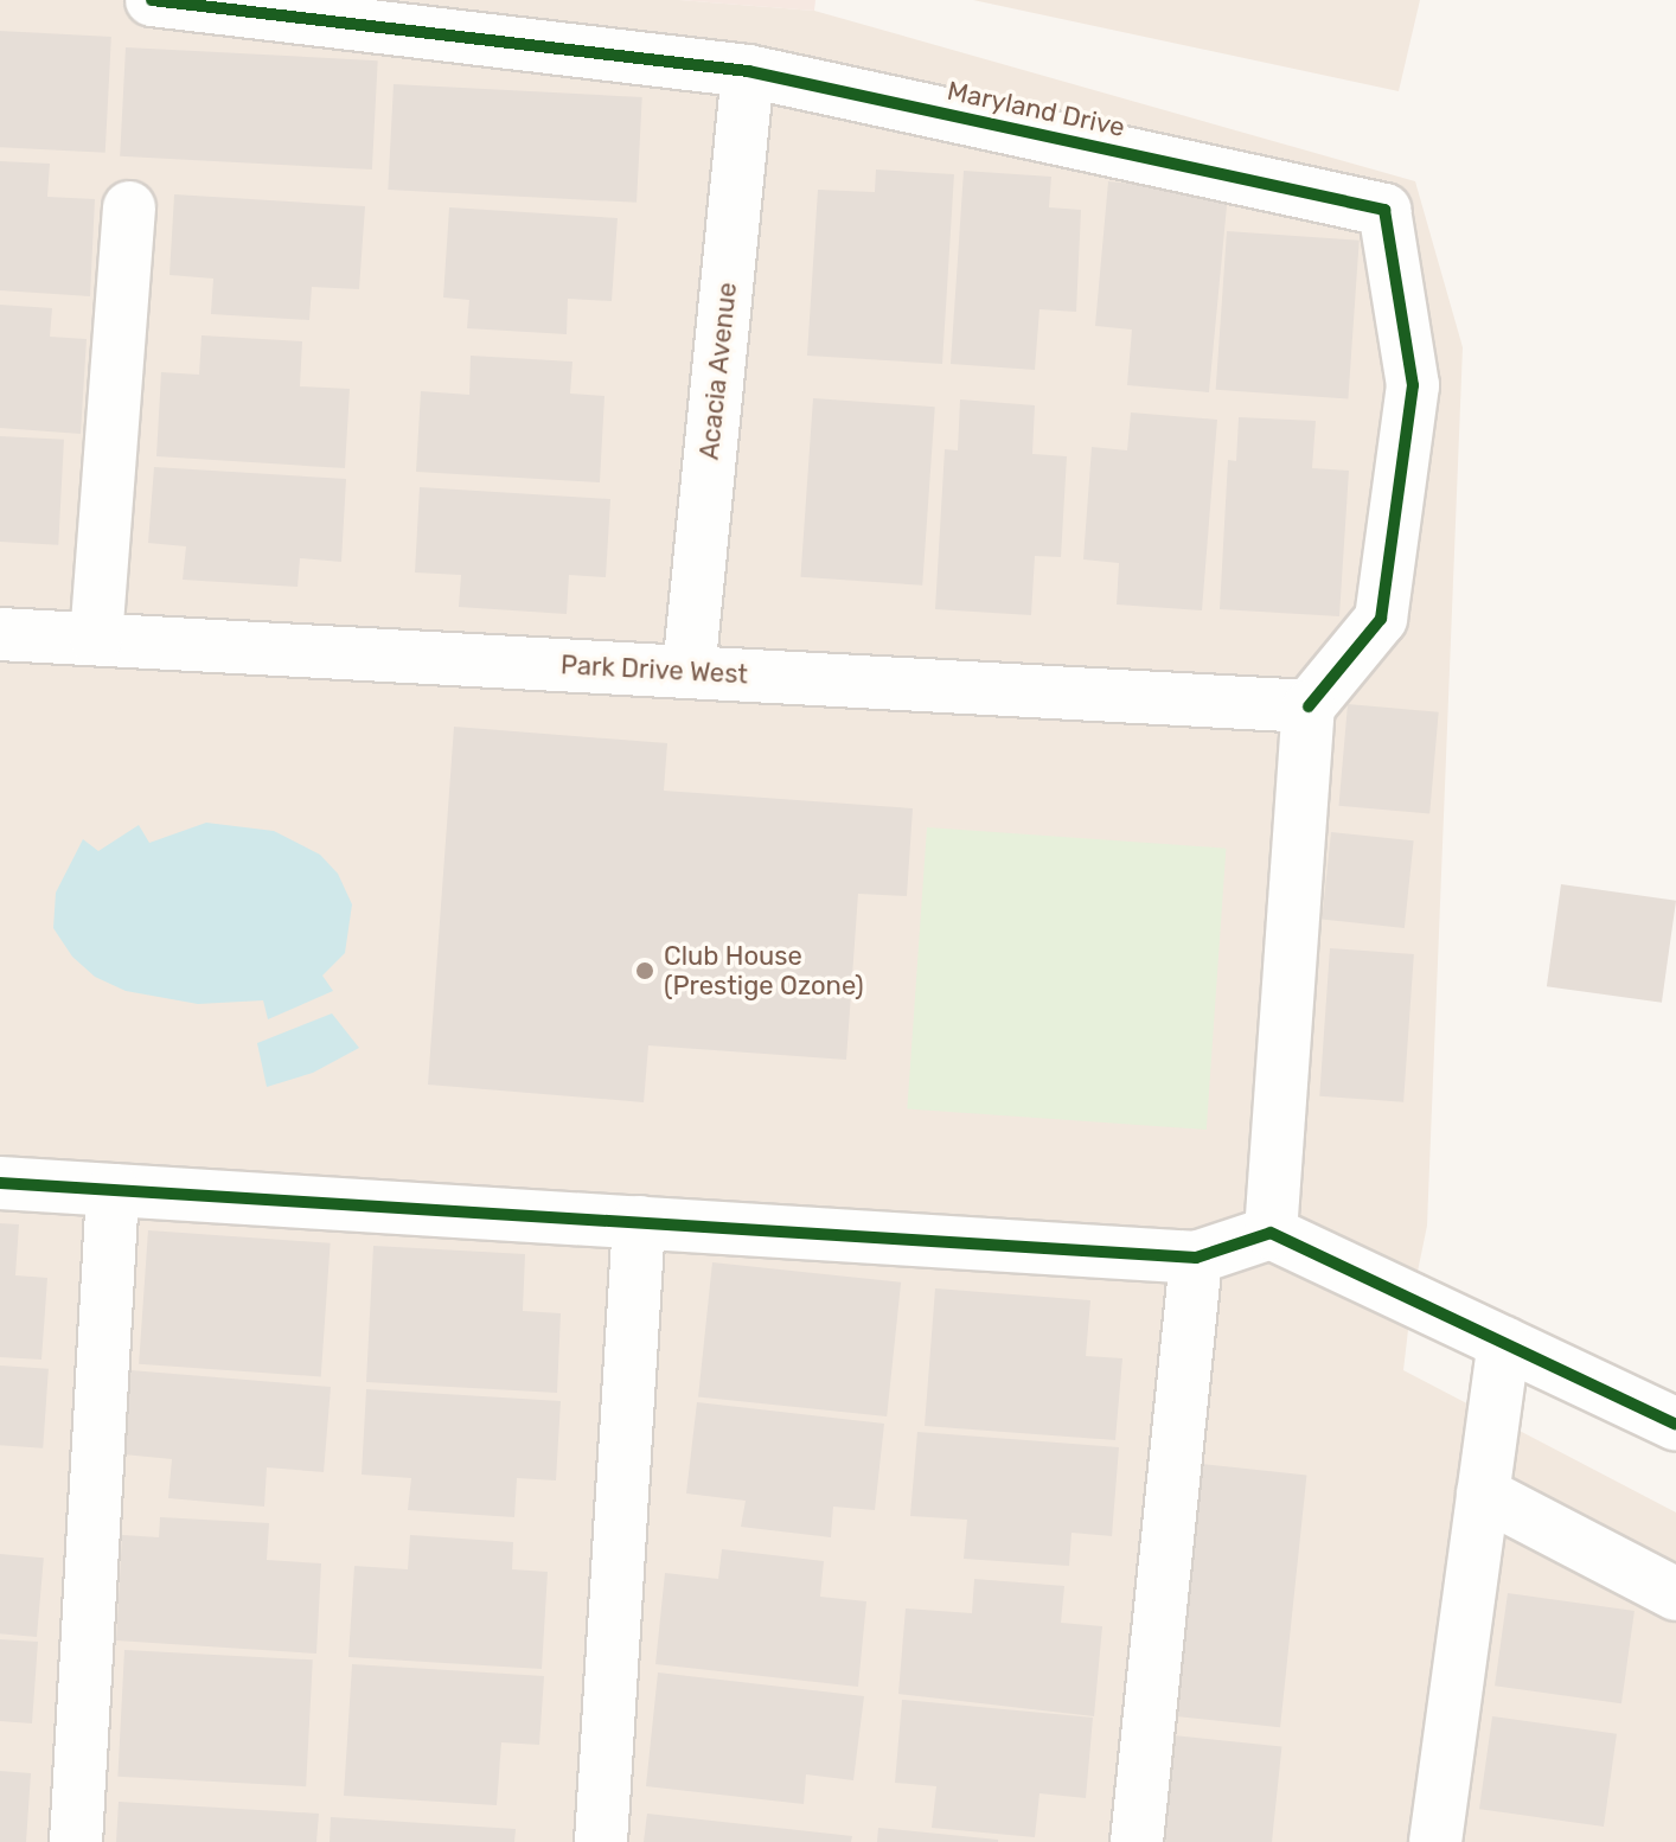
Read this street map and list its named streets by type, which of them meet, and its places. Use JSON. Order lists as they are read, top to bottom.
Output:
{
  "streets": {
    "street": ["Maryland Drive", "Acacia Avenue", "Park Drive West"]
  },
  "crossings": [
    ["Maryland Drive", "Acacia Avenue"],
    ["Maryland Drive", "Park Drive West"],
    ["Acacia Avenue", "Park Drive West"]
  ],
  "places": ["Club House (Prestige Ozone)"]
}
